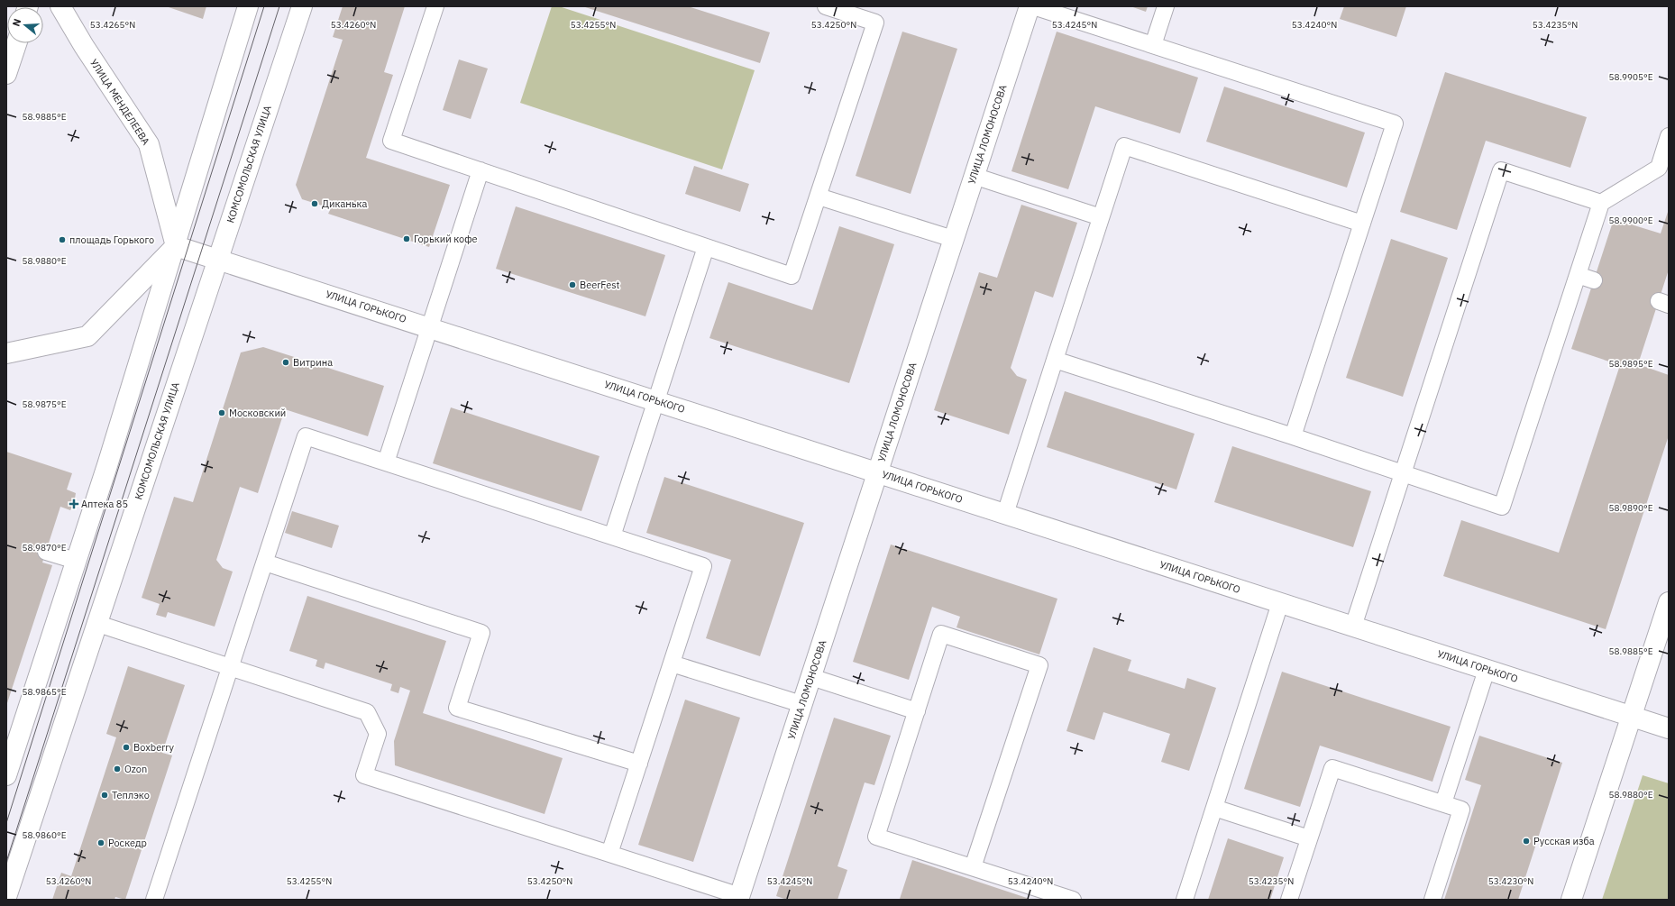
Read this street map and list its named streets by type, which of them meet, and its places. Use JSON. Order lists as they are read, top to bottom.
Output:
{
  "streets": {
    "street": [
      "УЛИЦА МЕНДЕЛЕЕВА",
      "УЛИЦА ЛОМОНОСОВА",
      "КОМСОМОЛЬСКАЯ УЛИЦА",
      "УЛИЦА ГОРЬКОГО"
    ]
  },
  "crossings": [
    ["УЛИЦА МЕНДЕЛЕЕВА", "УЛИЦА ГОРЬКОГО"],
    ["УЛИЦА ЛОМОНОСОВА", "УЛИЦА ГОРЬКОГО"],
    ["КОМСОМОЛЬСКАЯ УЛИЦА", "УЛИЦА ГОРЬКОГО"]
  ],
  "places": {
    "other": [
      "Диканька",
      "Горький кофе",
      "площадь Горького",
      "BeerFest",
      "Витрина",
      "Московский",
      "Boxberry",
      "Ozon",
      "Теплэко",
      "Русская изба",
      "Роскедр"
    ],
    "health": ["Аптека 85"]
  },
  "north": "left",
  "coordinates": [
    "53.4265°N",
    "53.4260°N",
    "53.4255°N",
    "53.4250°N",
    "53.4245°N",
    "53.4240°N",
    "53.4235°N",
    "58.9905°E",
    "58.9885°E",
    "58.9900°E",
    "58.9880°E",
    "58.9895°E",
    "58.9875°E",
    "58.9890°E",
    "58.9870°E",
    "58.9865°E",
    "58.9860°E",
    "53.4230°N"
  ]
}
